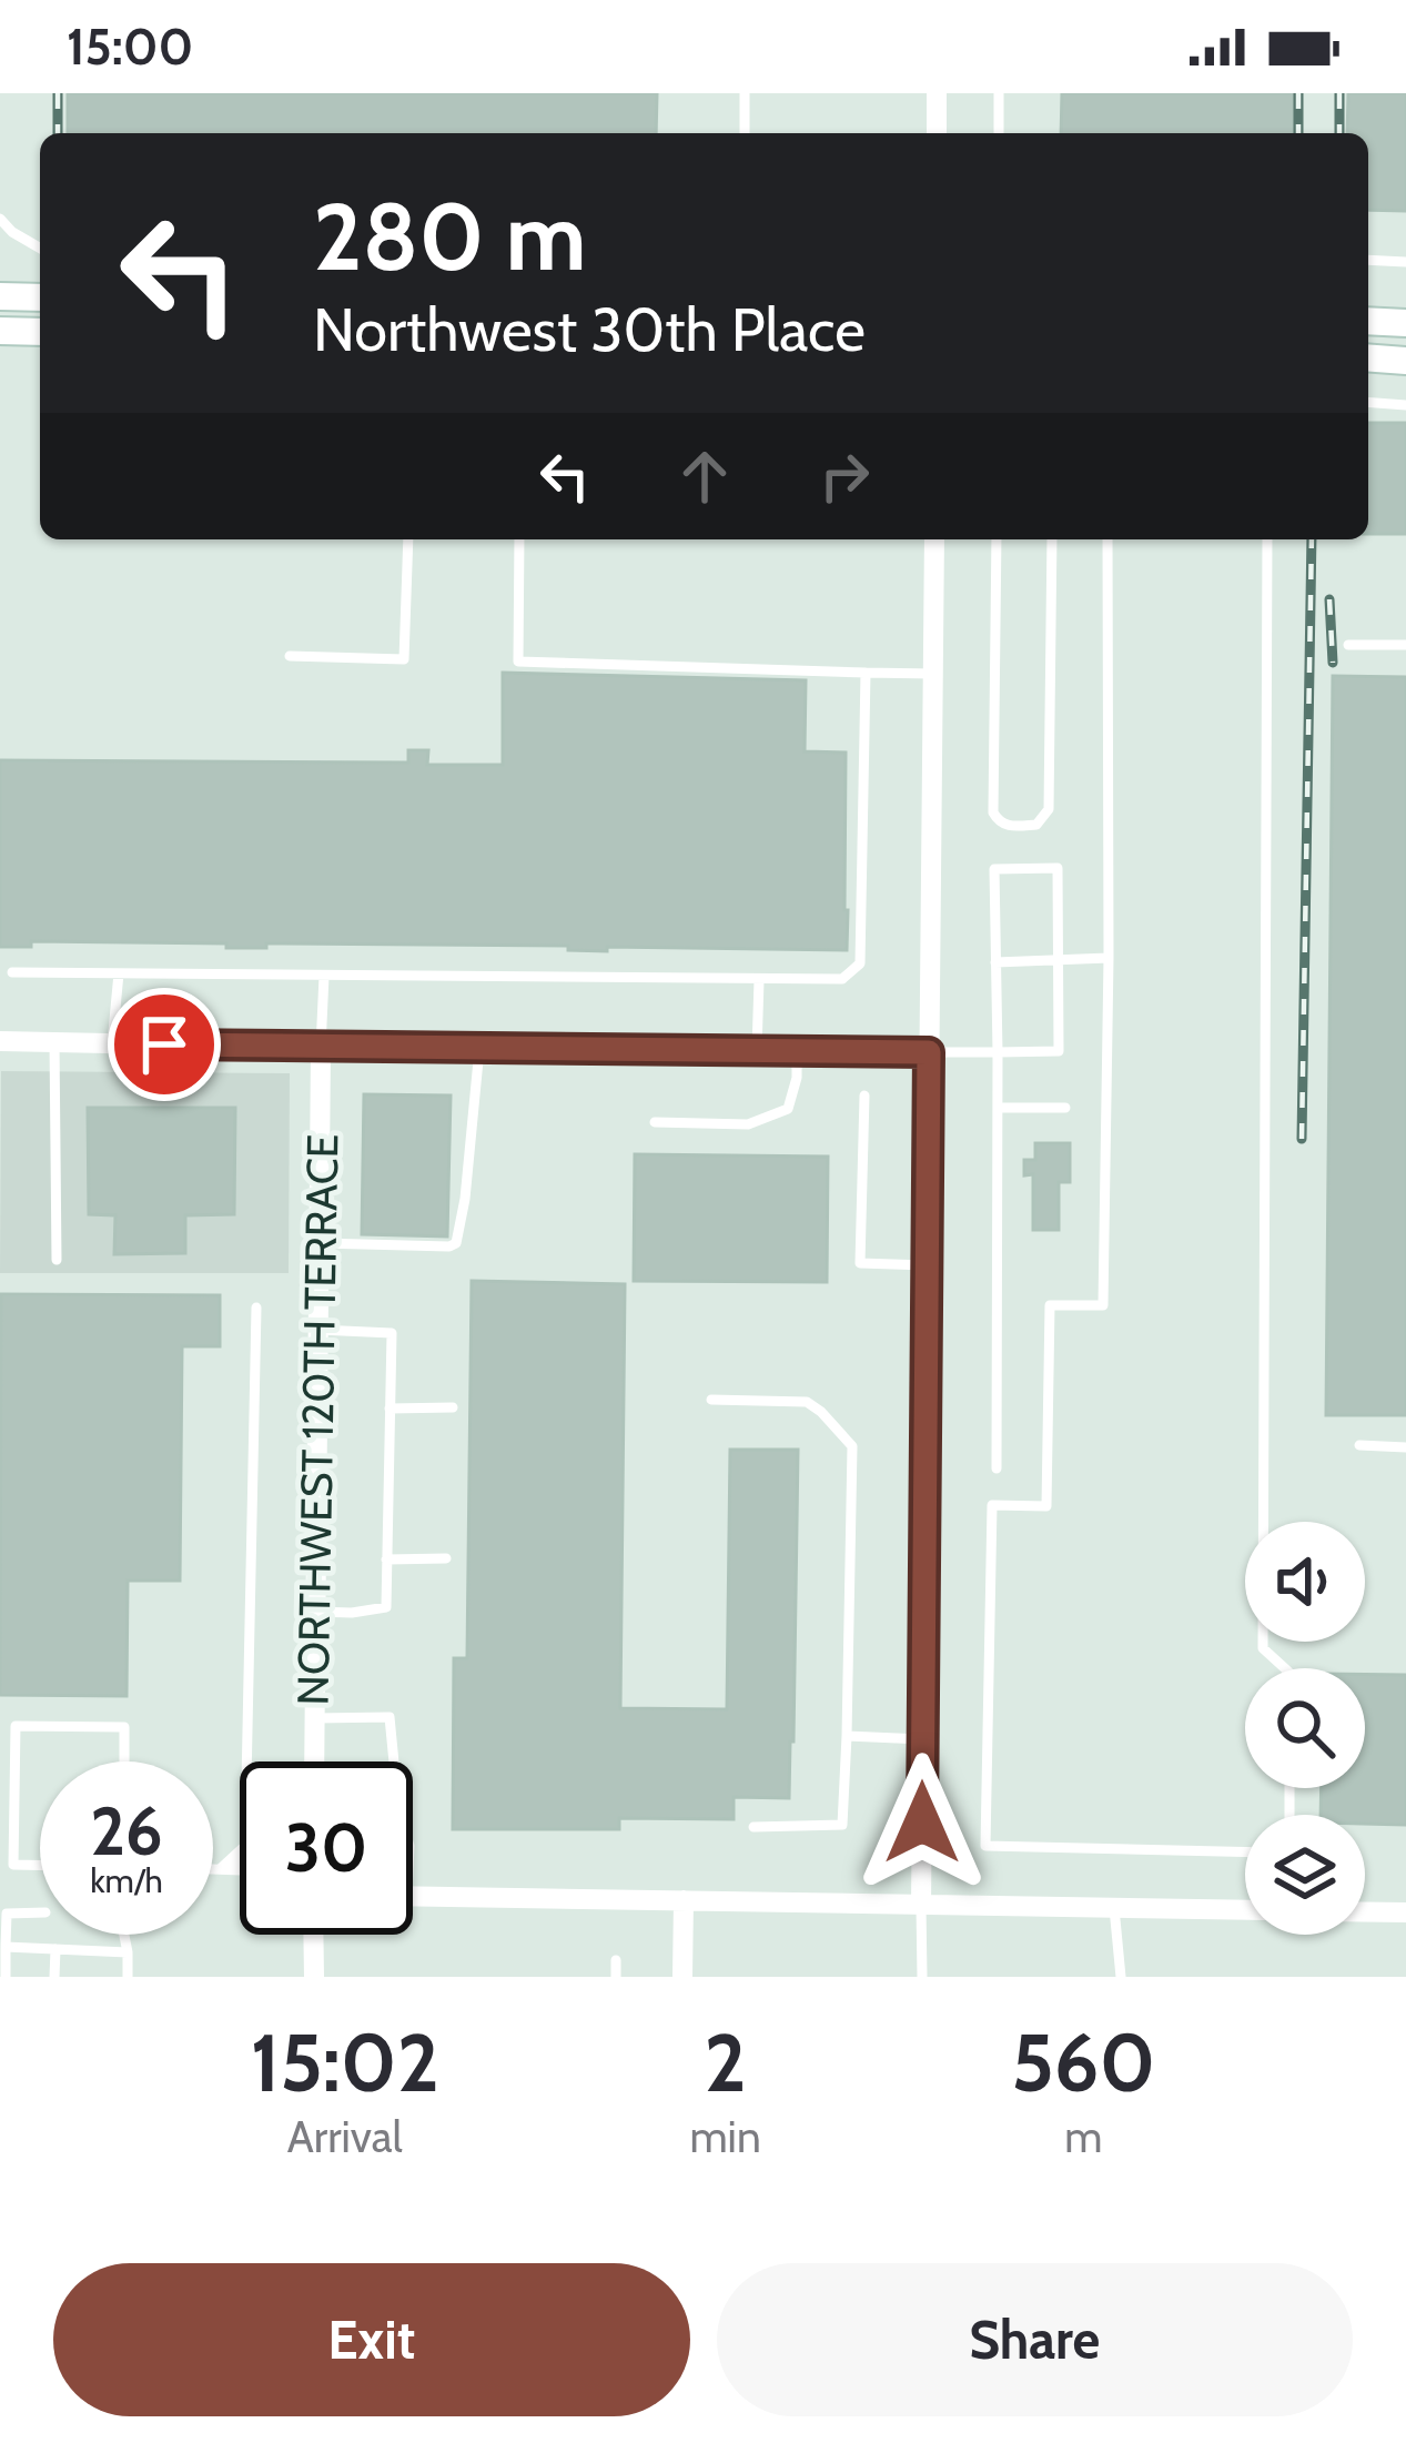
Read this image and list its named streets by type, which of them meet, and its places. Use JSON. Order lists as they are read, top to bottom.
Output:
{
  "streets": {
    "street": ["NORTHWEST 120TH TERRACE"]
  },
  "page": {
    "status": "15:00",
    "turn": ["280 m", "Northwest 30th Place"],
    "speed": "26 km/h",
    "limit": "30",
    "eta": [
      "15:02",
      "Arrival",
      "2",
      "min",
      "560",
      "m"
    ],
    "buttons": ["Exit", "Share"]
  }
}
